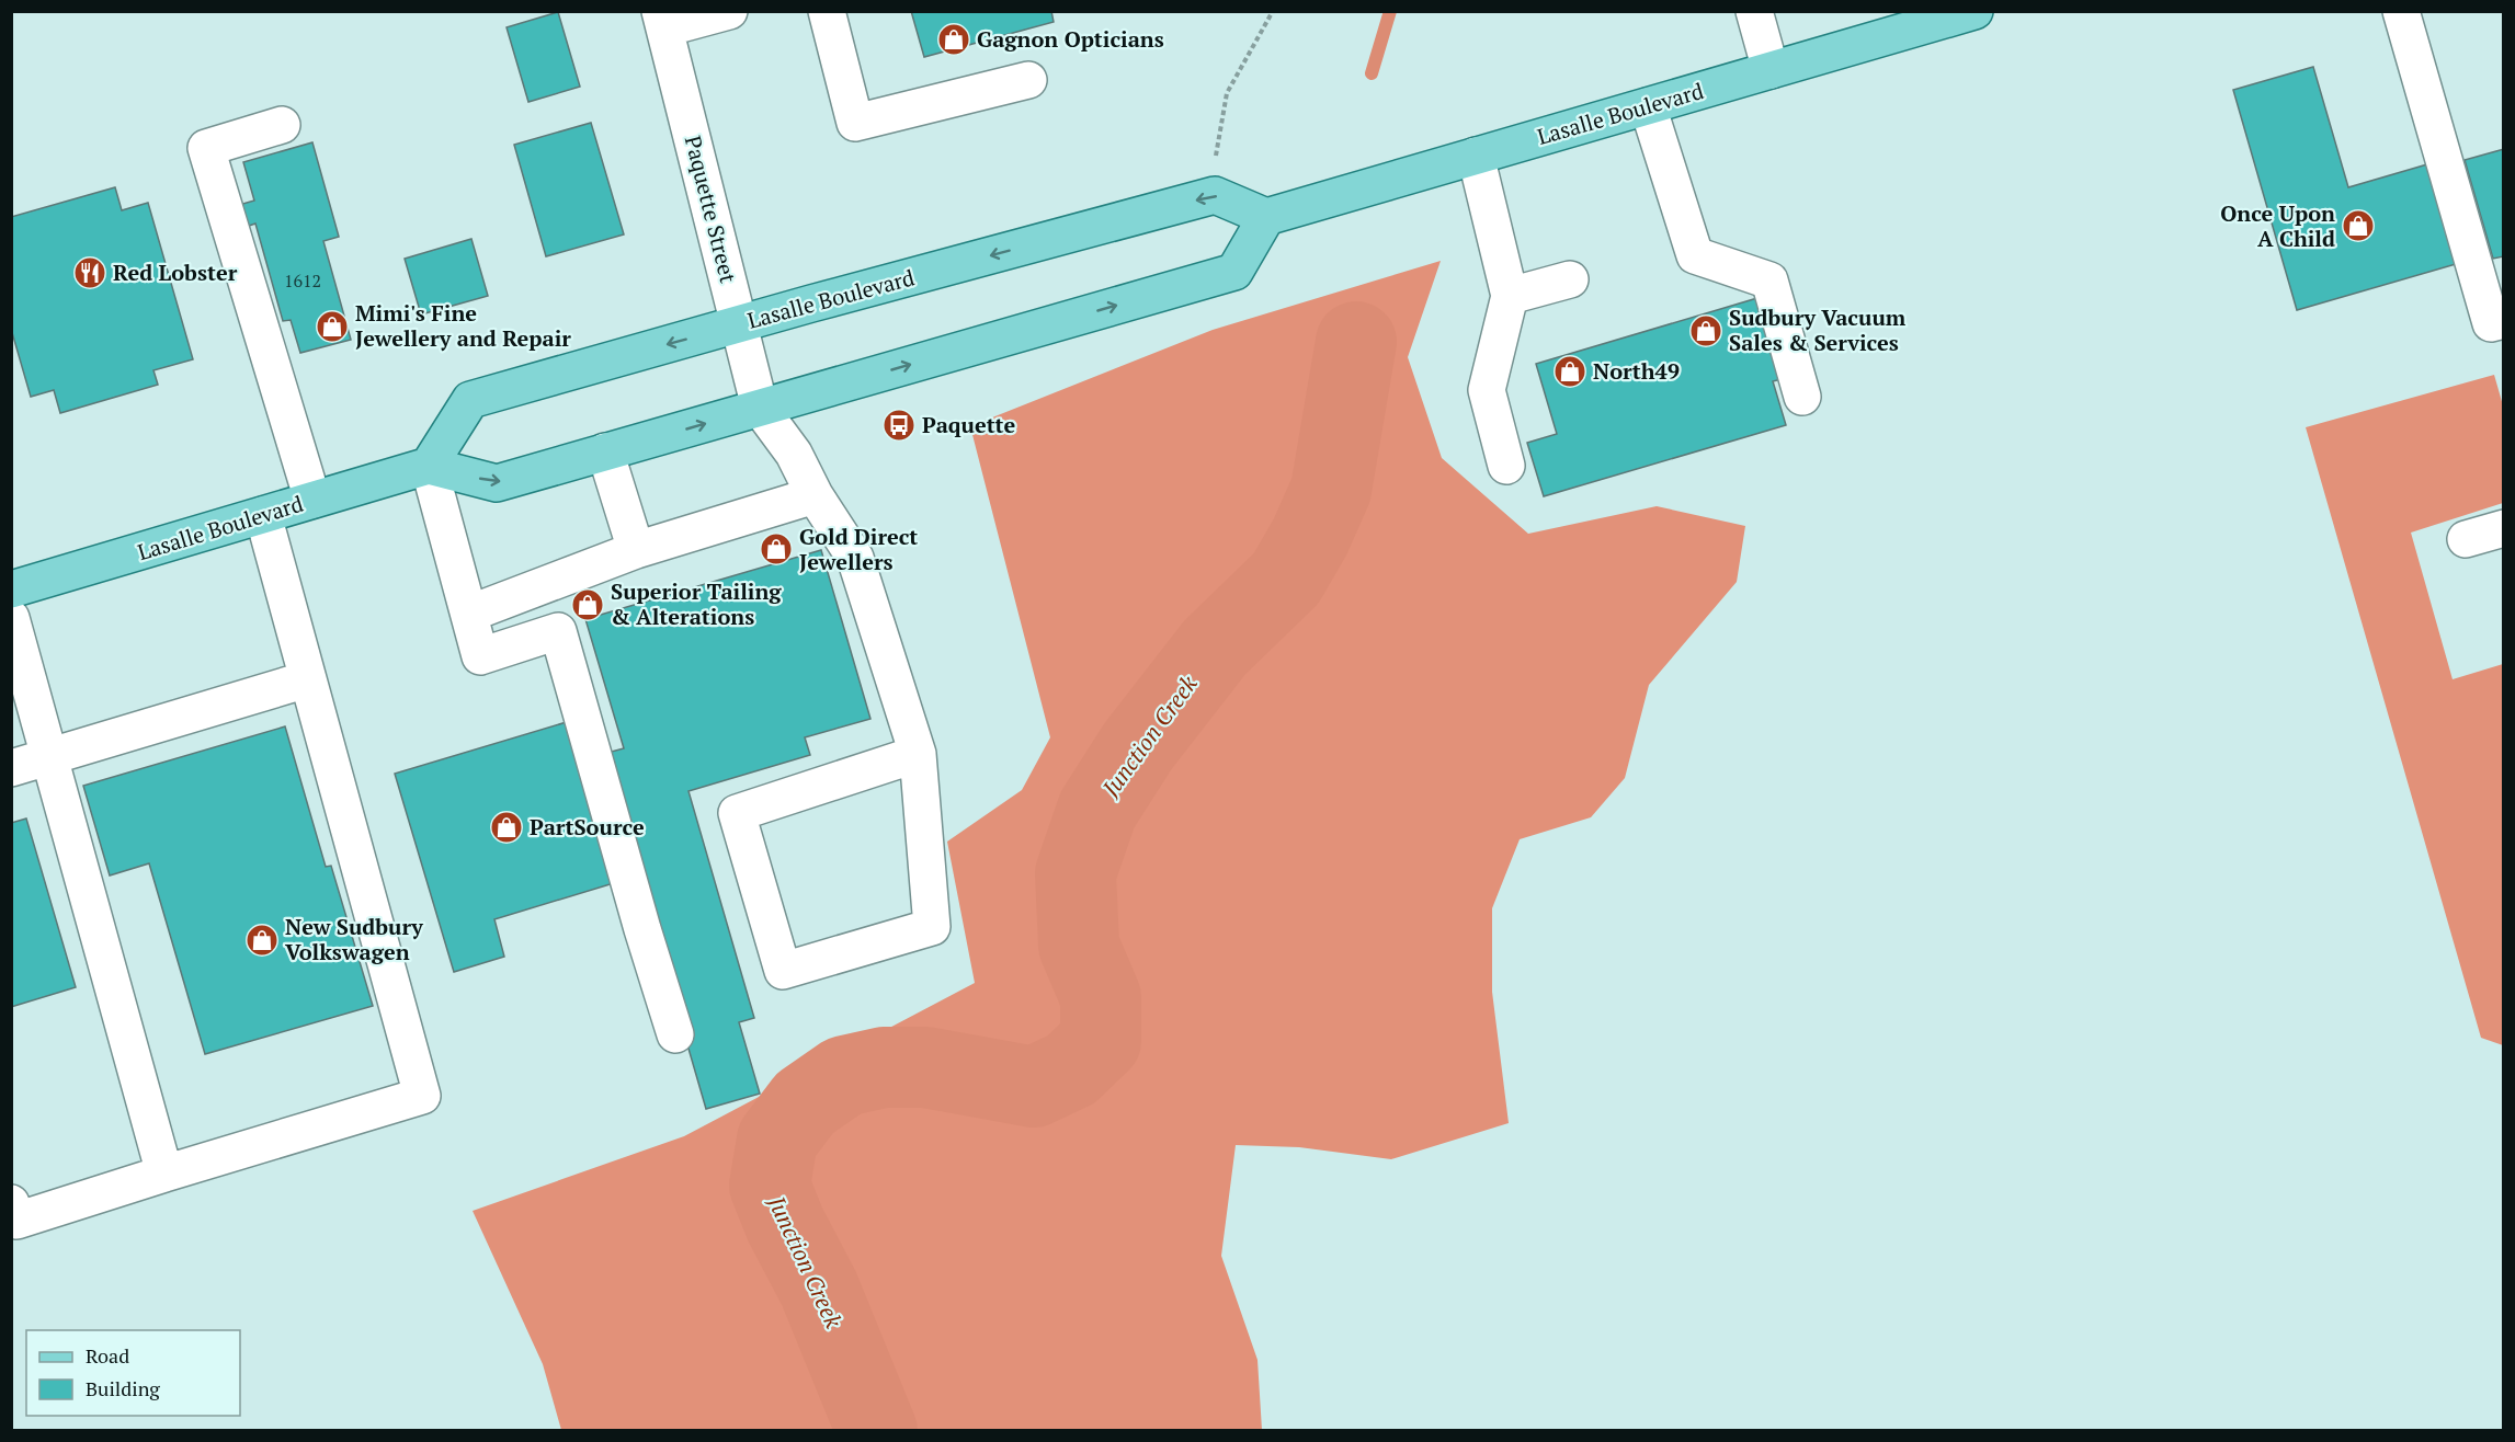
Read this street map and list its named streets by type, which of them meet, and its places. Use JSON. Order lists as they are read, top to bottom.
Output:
{
  "streets": {
    "main road": ["Lasalle Boulevard"],
    "street": ["Paquette Street"]
  },
  "crossings": [
    ["Lasalle Boulevard", "Paquette Street"]
  ],
  "water": ["Junction Creek"],
  "places": {
    "shop": [
      "Gagnon Opticians",
      "Once Upon A Child",
      "Mimi's Fine Jewellery and Repair",
      "Sudbury Vacuum Sales & Services",
      "North49",
      "Gold Direct Jewellers",
      "Superior Tailing & Alterations",
      "PartSource",
      "New Sudbury Volkswagen"
    ],
    "restaurant": ["Red Lobster"],
    "bus stop": ["Paquette"]
  },
  "house_numbers": ["1612"],
  "legend": ["Road", "Building"]
}
